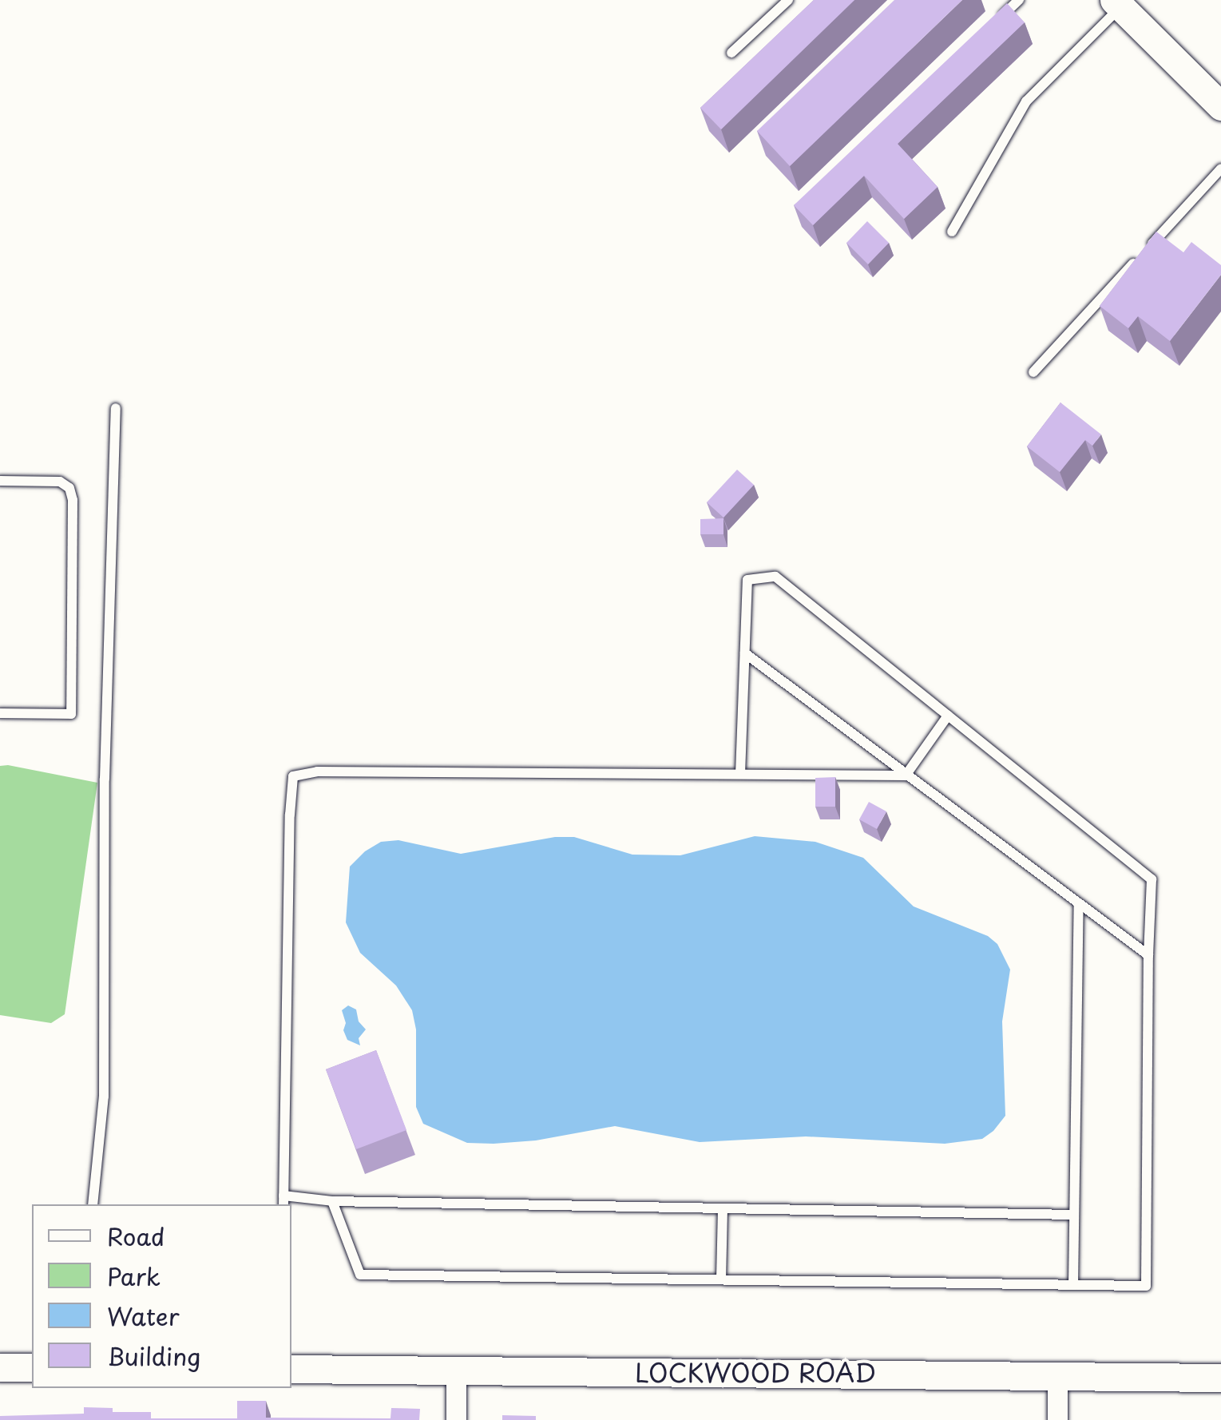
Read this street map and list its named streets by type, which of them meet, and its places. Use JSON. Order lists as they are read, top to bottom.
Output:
{
  "streets": {
    "main road": ["LOCKWOOD ROAD"]
  },
  "legend": [
    "Road",
    "Park",
    "Water",
    "Building"
  ]
}
